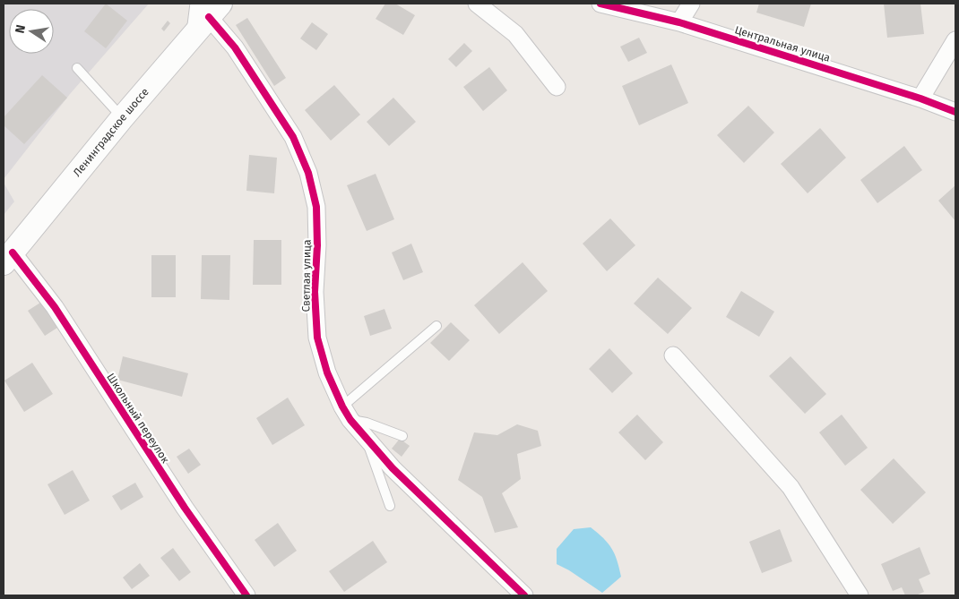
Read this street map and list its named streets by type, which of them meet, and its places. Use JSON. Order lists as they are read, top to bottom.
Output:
{
  "streets": {
    "main road": ["Ленинградское шоссе"],
    "street": ["Центральная улица", "Светлая улица", "Школьный переулок"]
  },
  "crossings": [
    ["Ленинградское шоссе", "Светлая улица"],
    ["Ленинградское шоссе", "Школьный переулок"]
  ],
  "north": "left"
}
